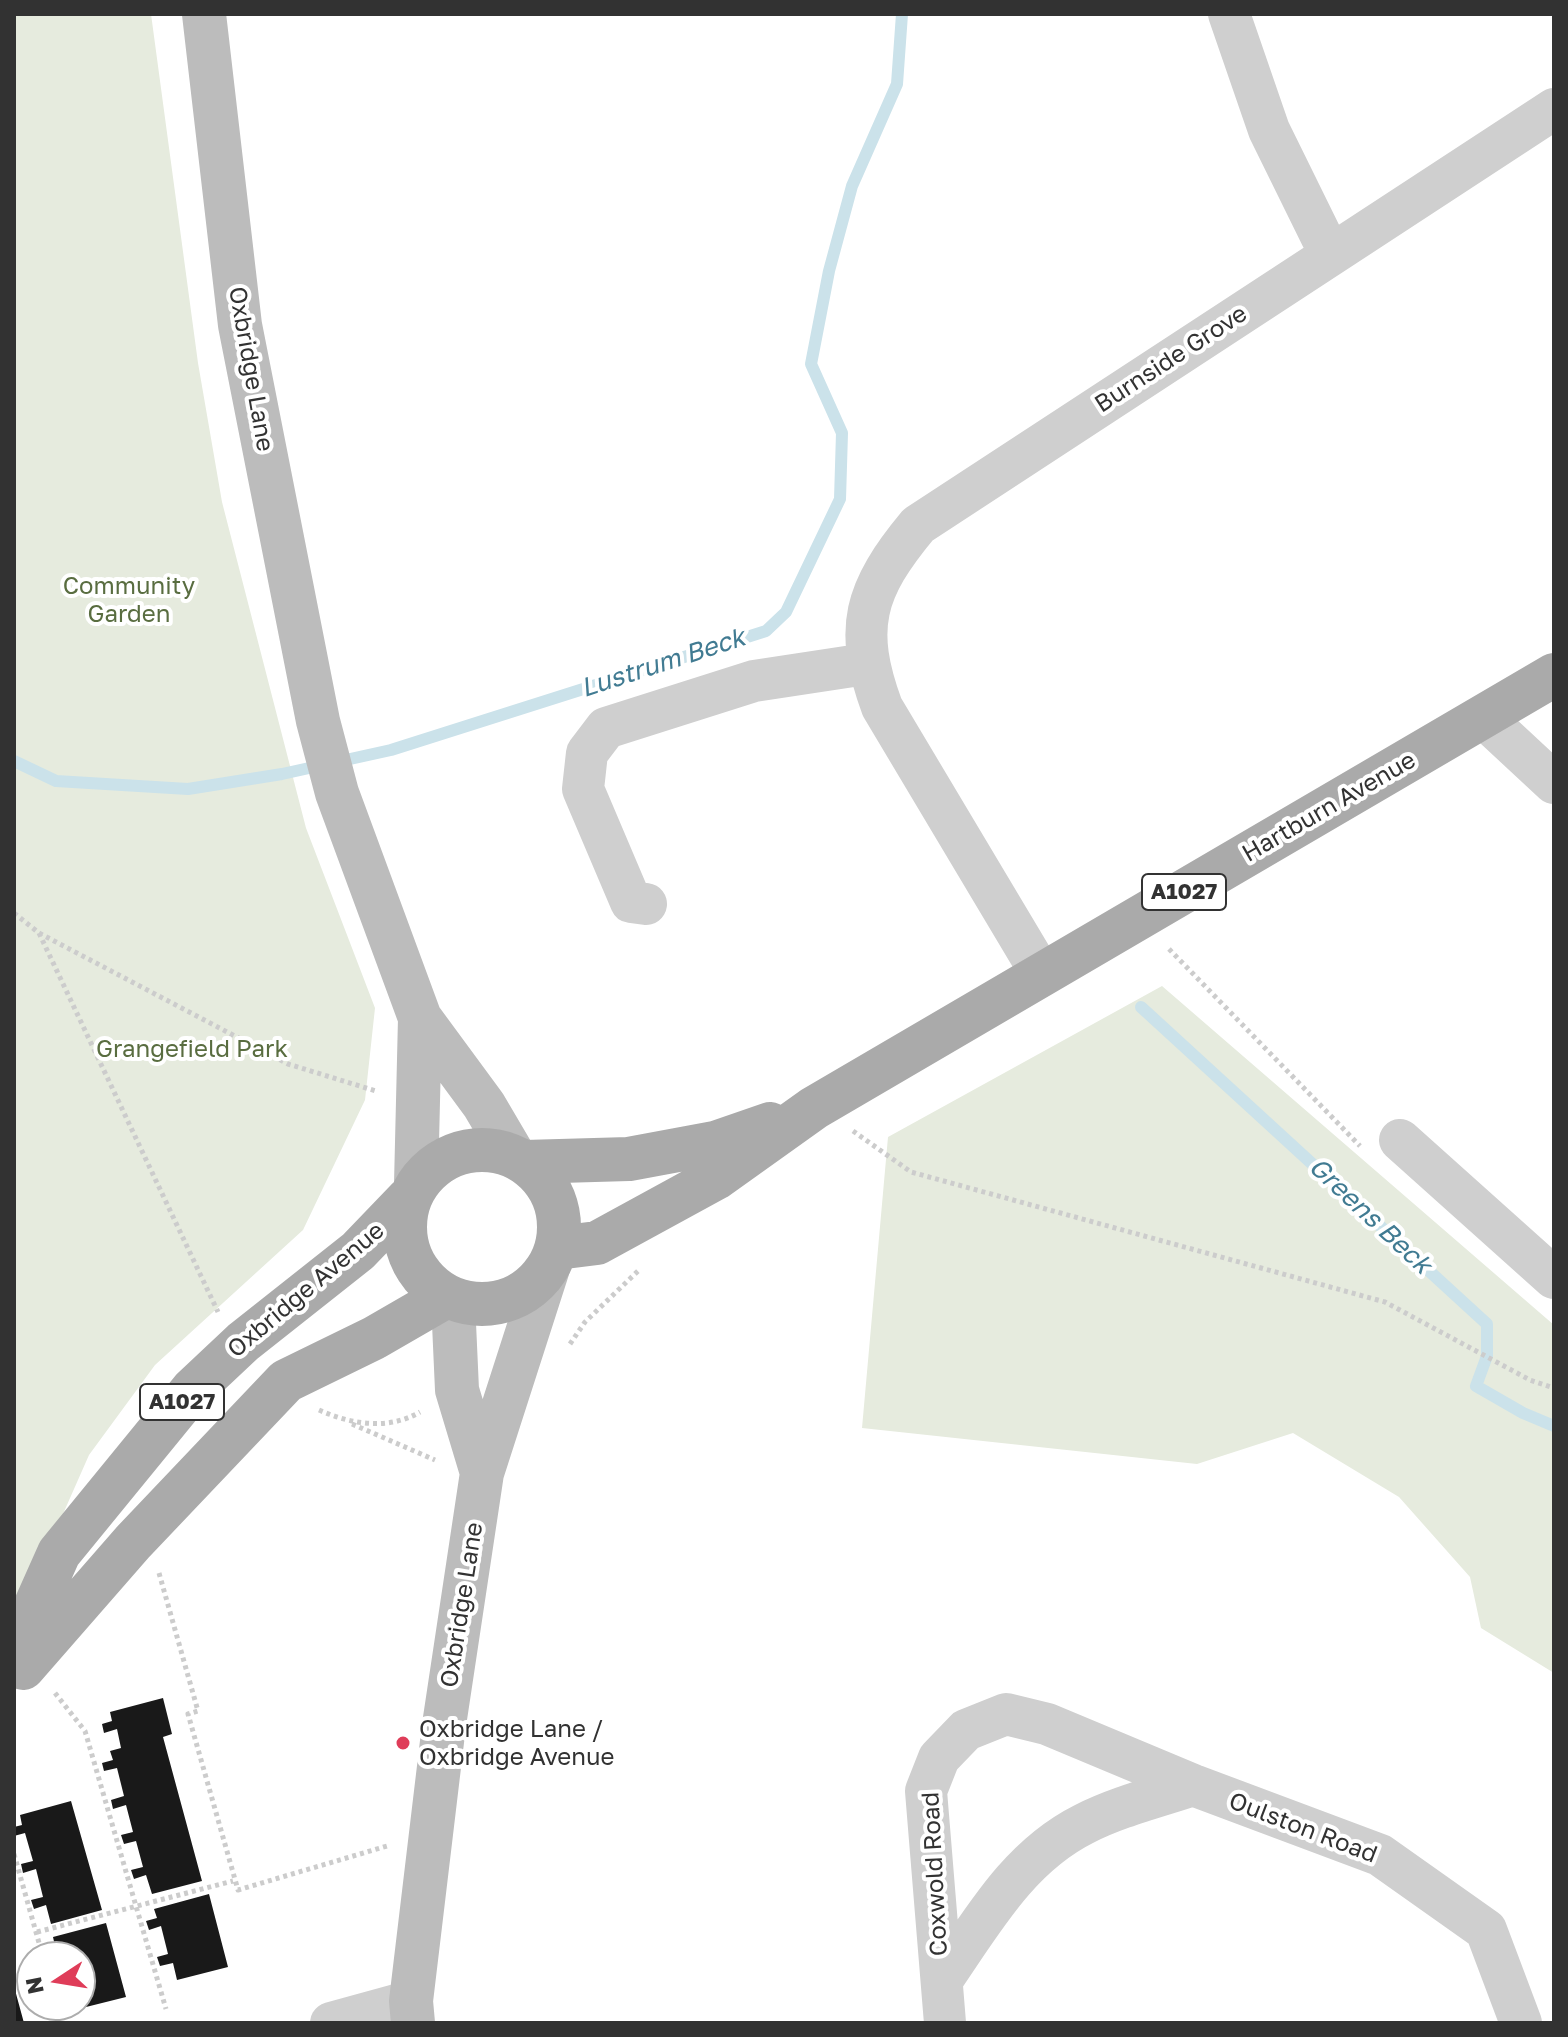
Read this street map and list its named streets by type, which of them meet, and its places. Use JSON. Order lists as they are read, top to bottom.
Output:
{
  "streets": {
    "main road": ["Hartburn Avenue", "A1027", "Oxbridge Avenue"],
    "street": [
      "Burnside Grove",
      "Oxbridge Lane",
      "Oulston Road",
      "Coxwold Road"
    ]
  },
  "crossings": [
    ["Burnside Grove", "Hartburn Avenue"],
    ["Oxbridge Lane", "Hartburn Avenue"],
    ["Oxbridge Lane", "A1027"],
    ["Oxbridge Lane", "Oxbridge Avenue"],
    ["Hartburn Avenue", "A1027"],
    ["Hartburn Avenue", "Oxbridge Avenue"],
    ["A1027", "Oxbridge Avenue"],
    ["Oulston Road", "Coxwold Road"]
  ],
  "water": ["Lustrum Beck", "Greens Beck"],
  "parks": ["Community Garden", "Grangefield Park"],
  "places": ["Oxbridge Lane / Oxbridge Avenue"],
  "north": "left"
}
